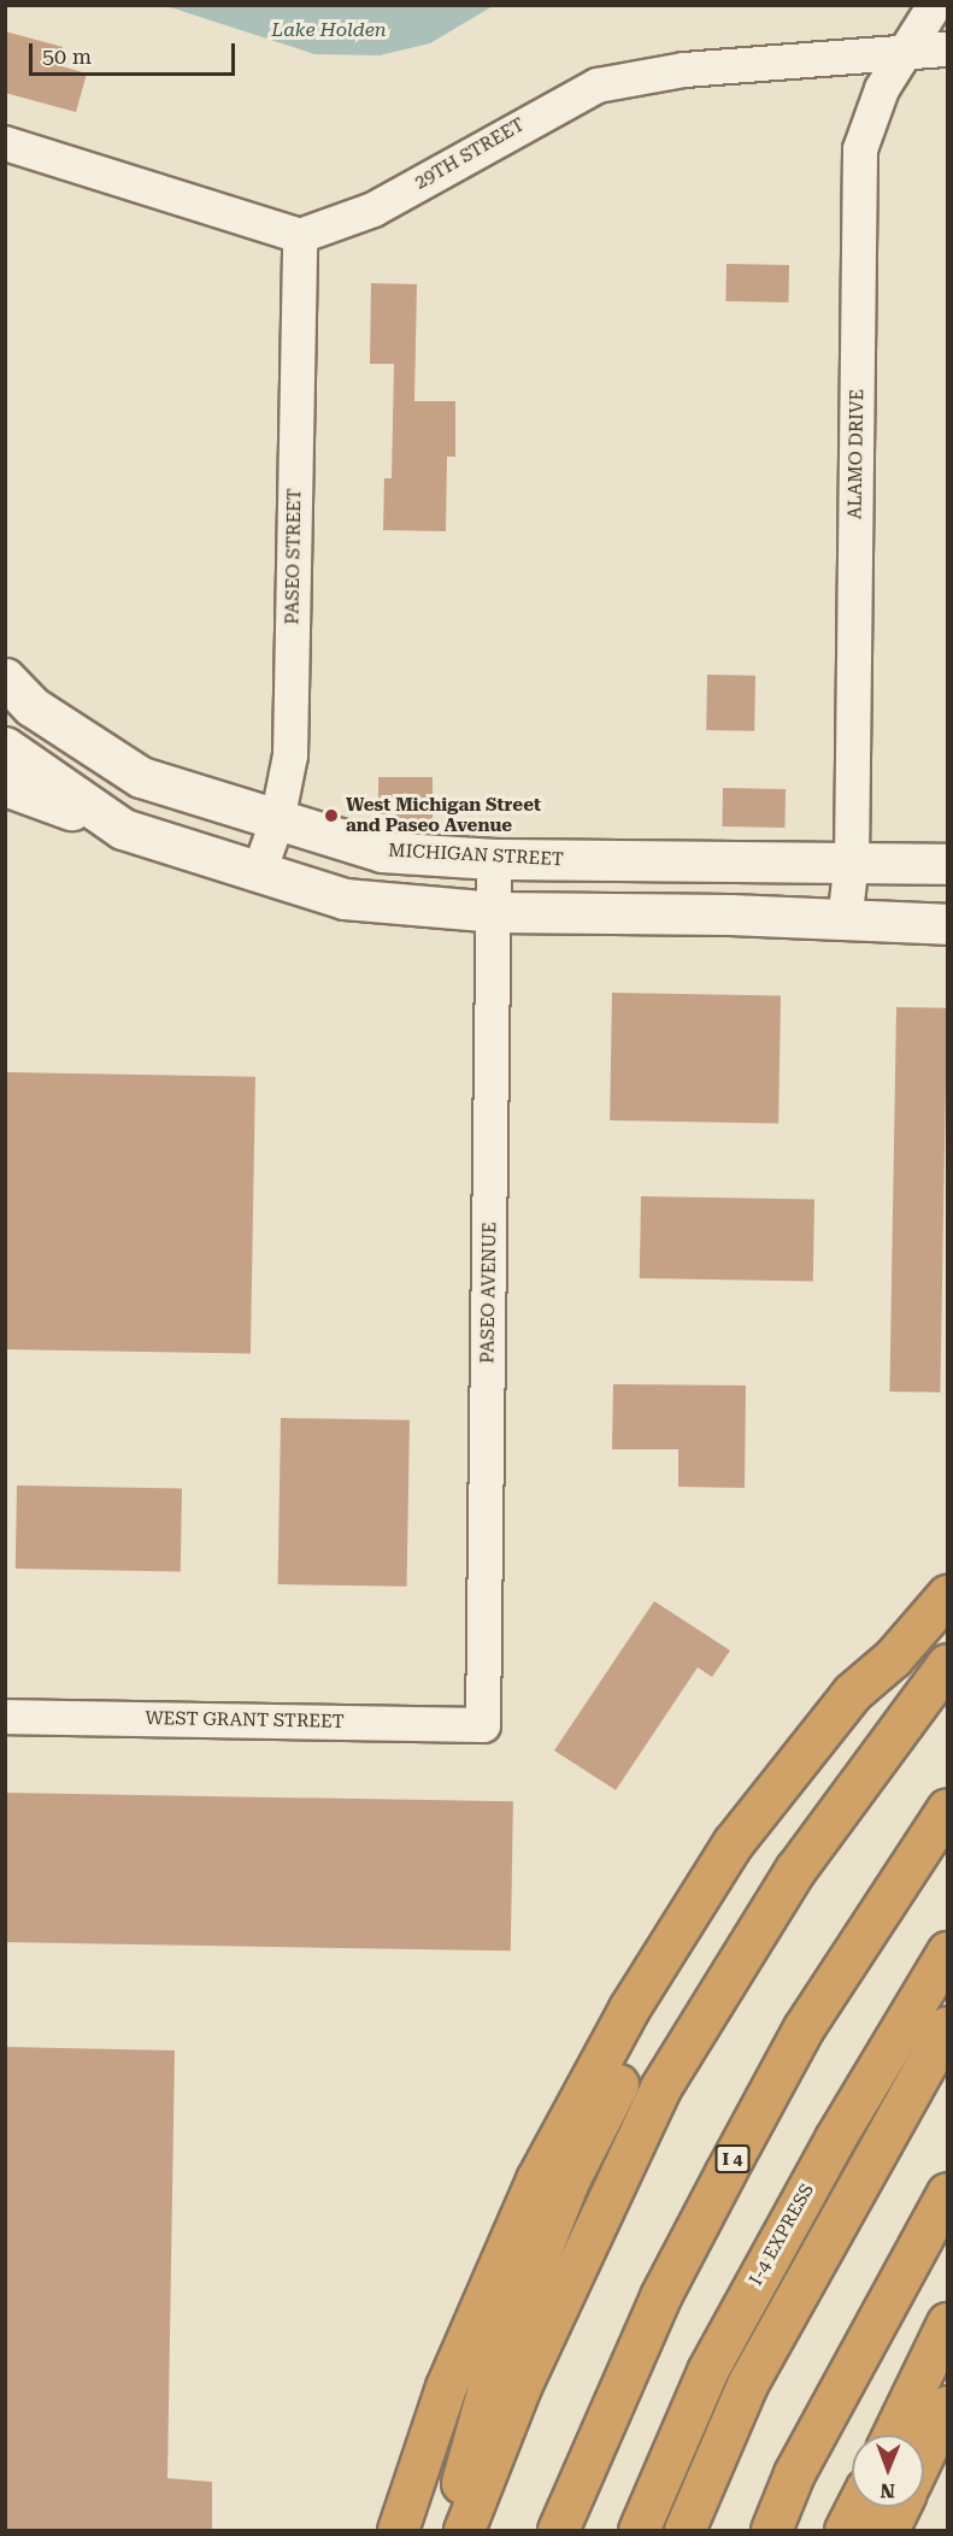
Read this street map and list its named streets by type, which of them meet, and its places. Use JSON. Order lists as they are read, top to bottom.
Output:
{
  "streets": {
    "highway": ["I 4", "I-4 EXPRESS"],
    "main road": ["MICHIGAN STREET"],
    "street": [
      "29TH STREET",
      "ALAMO DRIVE",
      "PASEO STREET",
      "PASEO AVENUE",
      "WEST GRANT STREET"
    ]
  },
  "crossings": [
    ["29TH STREET", "ALAMO DRIVE"],
    ["29TH STREET", "PASEO STREET"],
    ["ALAMO DRIVE", "MICHIGAN STREET"],
    ["PASEO STREET", "MICHIGAN STREET"],
    ["MICHIGAN STREET", "PASEO AVENUE"],
    ["PASEO AVENUE", "WEST GRANT STREET"]
  ],
  "water": ["Lake Holden"],
  "places": ["West Michigan Street and Paseo Avenue"],
  "scale_bar": "50 m",
  "north": "bottom"
}
